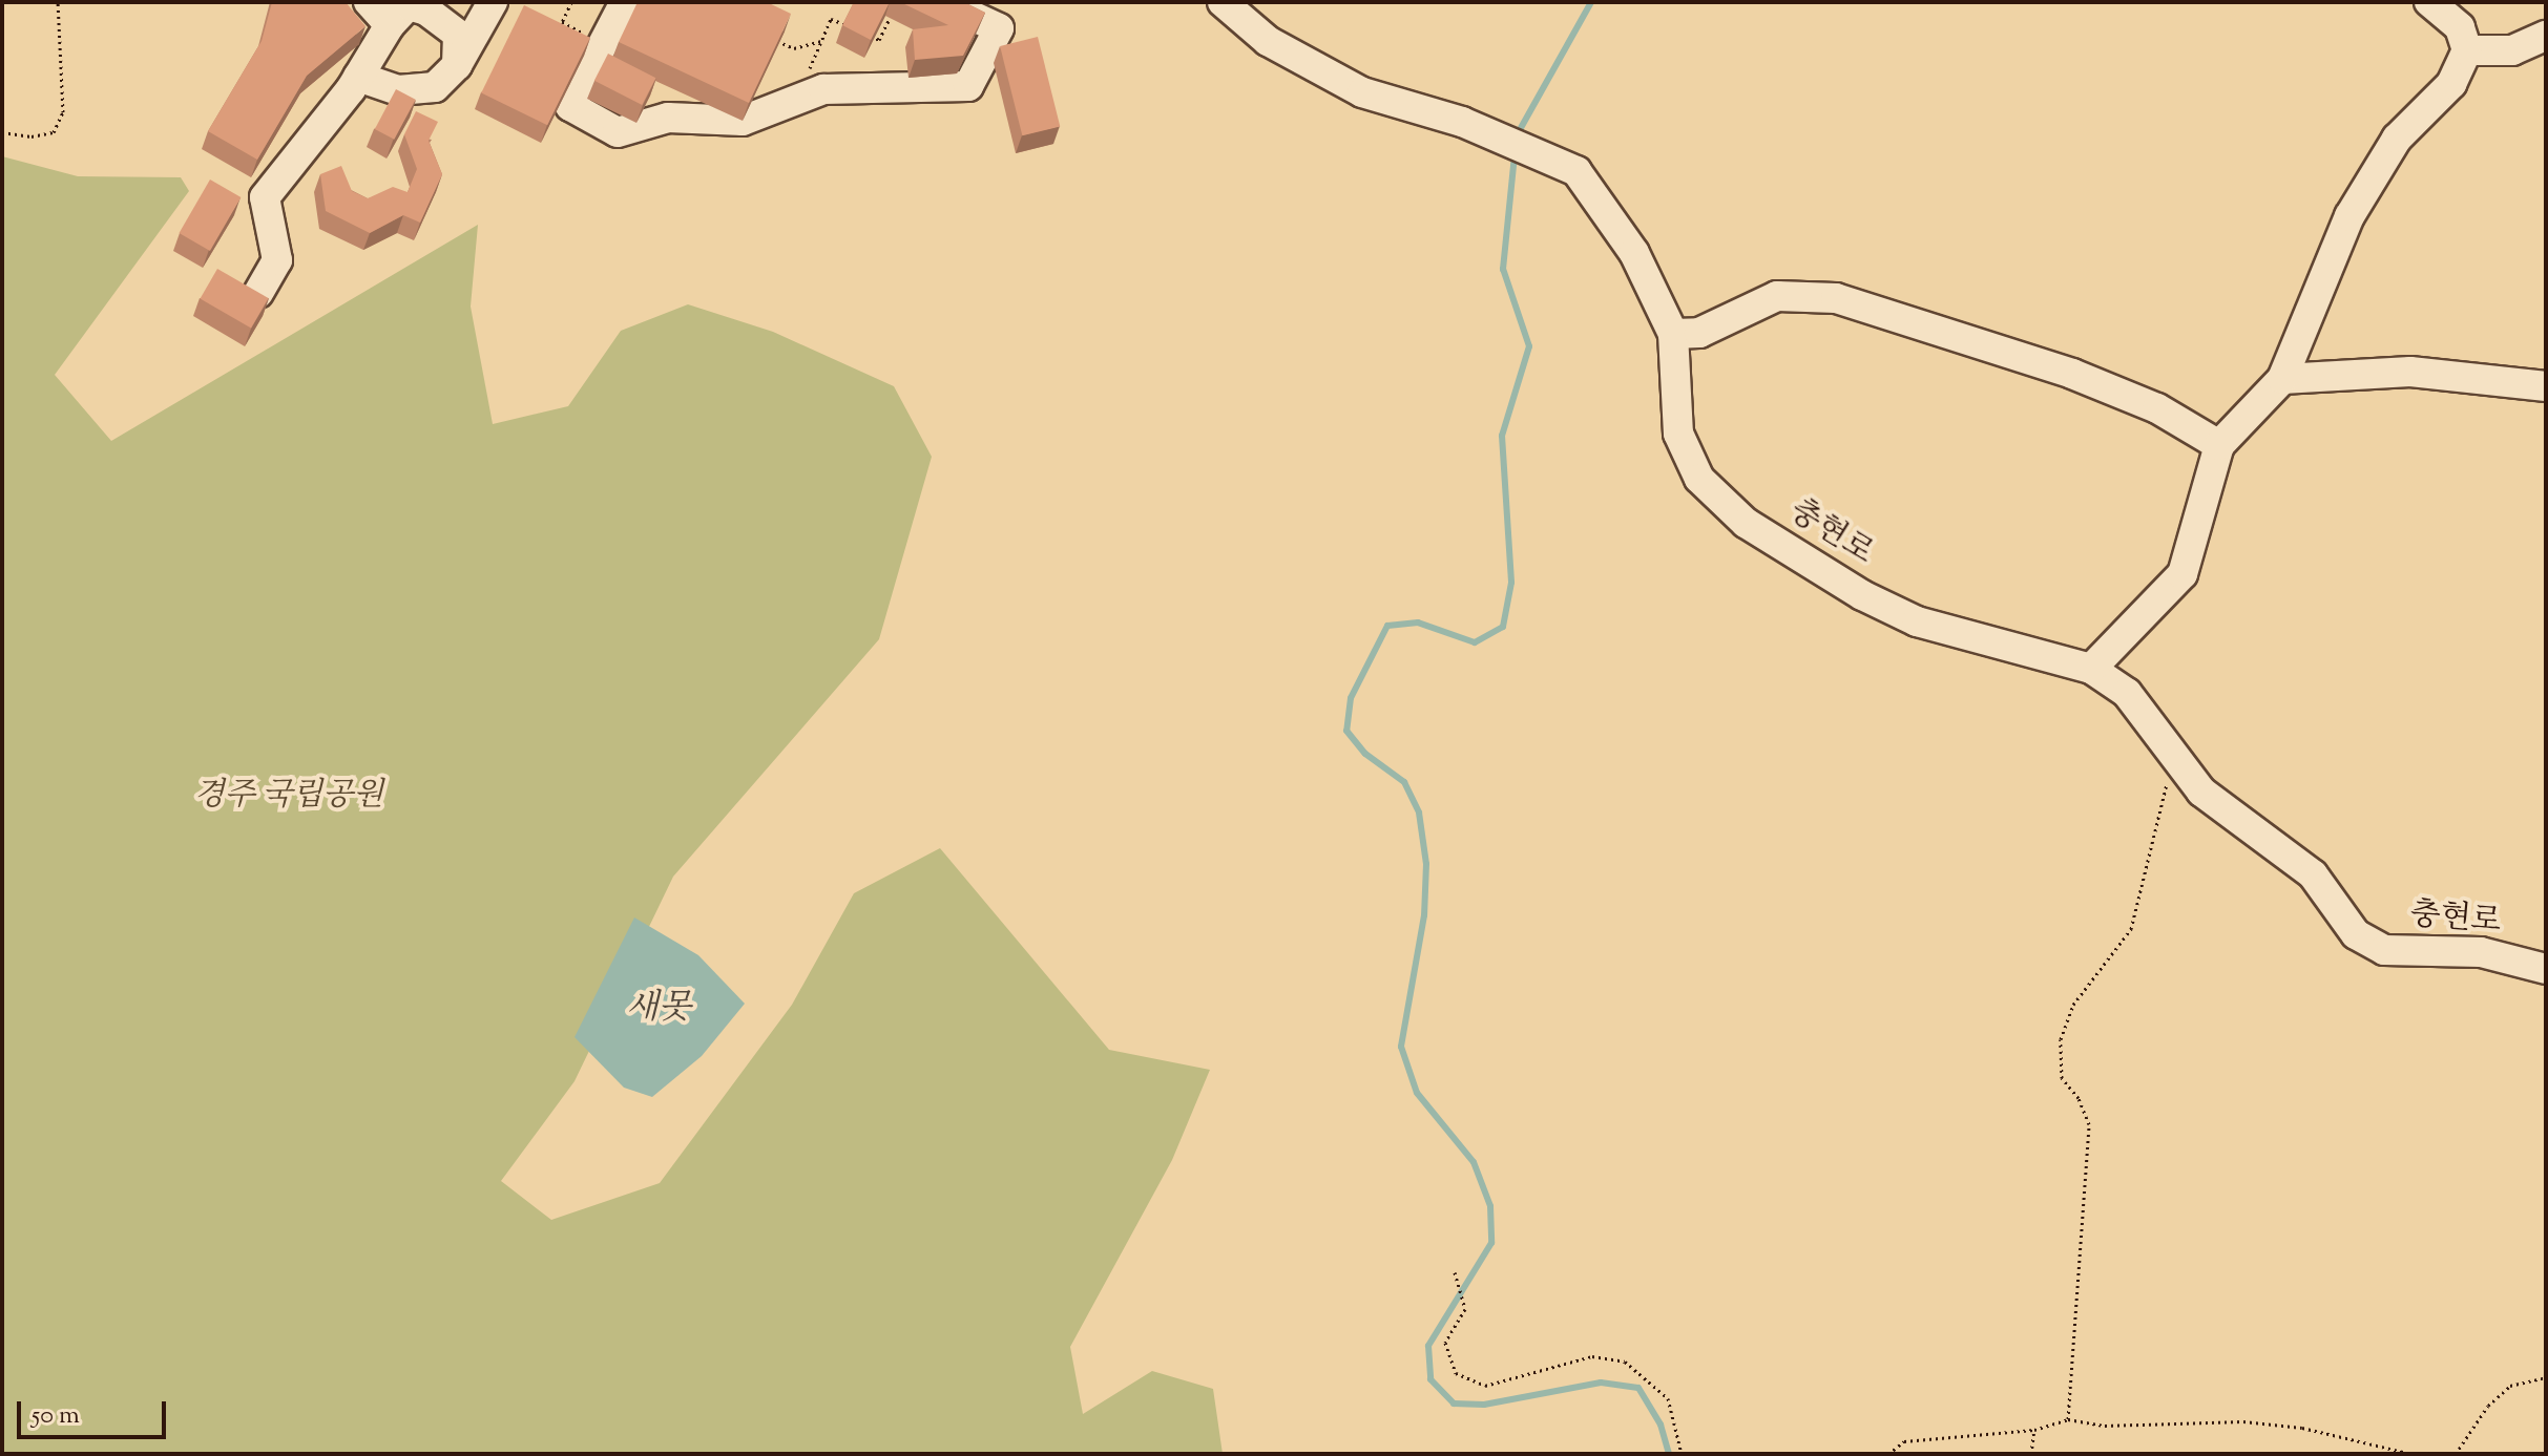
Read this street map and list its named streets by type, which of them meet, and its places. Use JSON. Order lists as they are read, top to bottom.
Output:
{
  "streets": {
    "street": ["충현로"]
  },
  "water": ["새못"],
  "parks": ["경주 국립공원"],
  "scale_bar": "50 m"
}
